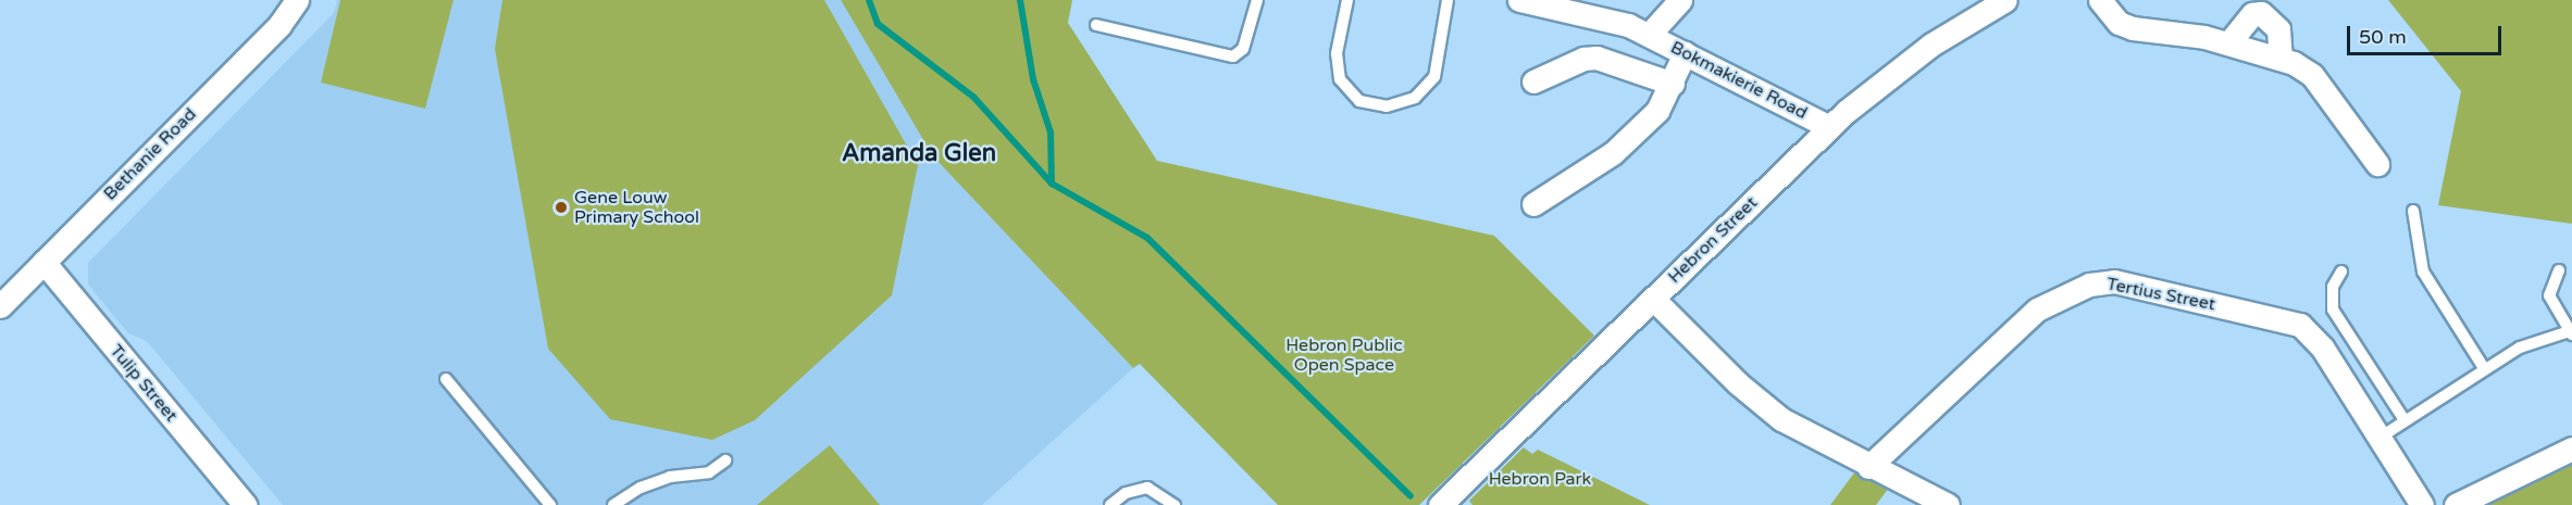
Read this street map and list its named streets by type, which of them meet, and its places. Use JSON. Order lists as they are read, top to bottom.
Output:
{
  "streets": {
    "street": [
      "Bokmakierie Road",
      "Bethanie Road",
      "Hebron Street",
      "Tertius Street",
      "Tulip Street"
    ]
  },
  "crossings": [
    ["Bokmakierie Road", "Hebron Street"],
    ["Bethanie Road", "Tulip Street"]
  ],
  "districts": ["Amanda Glen"],
  "parks": ["Hebron Public Open Space", "Hebron Park"],
  "places": ["Gene Louw Primary School"],
  "scale_bar": "50 m"
}
